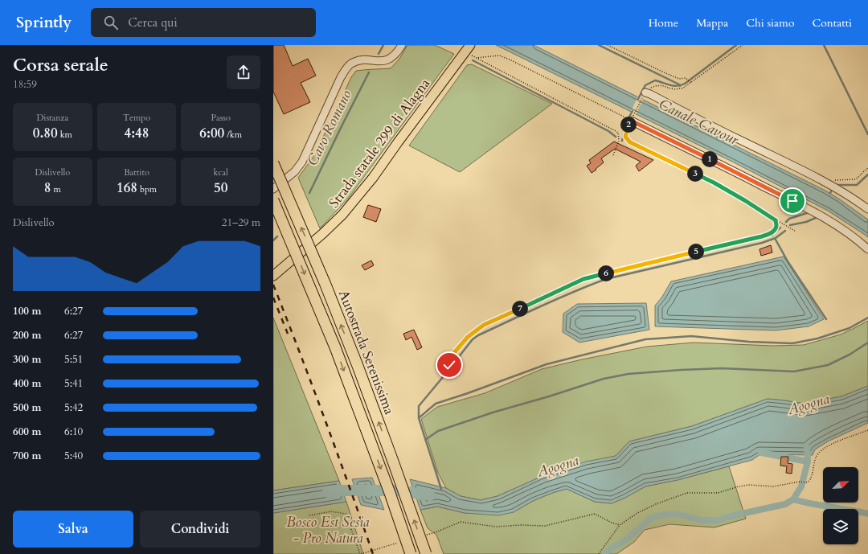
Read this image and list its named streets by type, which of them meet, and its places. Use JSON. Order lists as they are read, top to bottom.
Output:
{
  "streets": {
    "highway": ["Autostrada Serenissima"],
    "main road": ["Strada statale 299 di Alagna"]
  },
  "water": ["Canale Cavour", "Cavo Romano", "Agogna"],
  "parks": ["Bosco Est Sesia - Pro Natura"],
  "north": "top right",
  "page": {
    "header": "Sprintly",
    "search": "Cerca qui",
    "nav": [
      "Home",
      "Mappa",
      "Chi siamo",
      "Contatti"
    ],
    "heading": ["Corsa serale", "18:59"],
    "stats": [
      ["Distanza", "0.80 km"],
      ["Tempo", "4:48"],
      ["Passo", "6:00 /km"],
      ["Dislivello", "8 m"],
      ["Battito", "168 bpm"],
      ["kcal", "50"]
    ],
    "pins": [
      "2",
      "1",
      "3",
      "5",
      "6",
      "7"
    ],
    "chart": ["Dislivello", "21–29 m"],
    "list": [
      {
        "name": "100 m",
        "note": "6:27"
      },
      {
        "name": "200 m",
        "note": "6:27"
      },
      {
        "name": "300 m",
        "note": "5:51"
      },
      {
        "name": "400 m",
        "note": "5:41"
      },
      {
        "name": "500 m",
        "note": "5:42"
      },
      {
        "name": "600 m",
        "note": "6:10"
      },
      {
        "name": "700 m",
        "note": "5:40"
      }
    ],
    "buttons": ["Salva", "Condividi"]
  }
}
